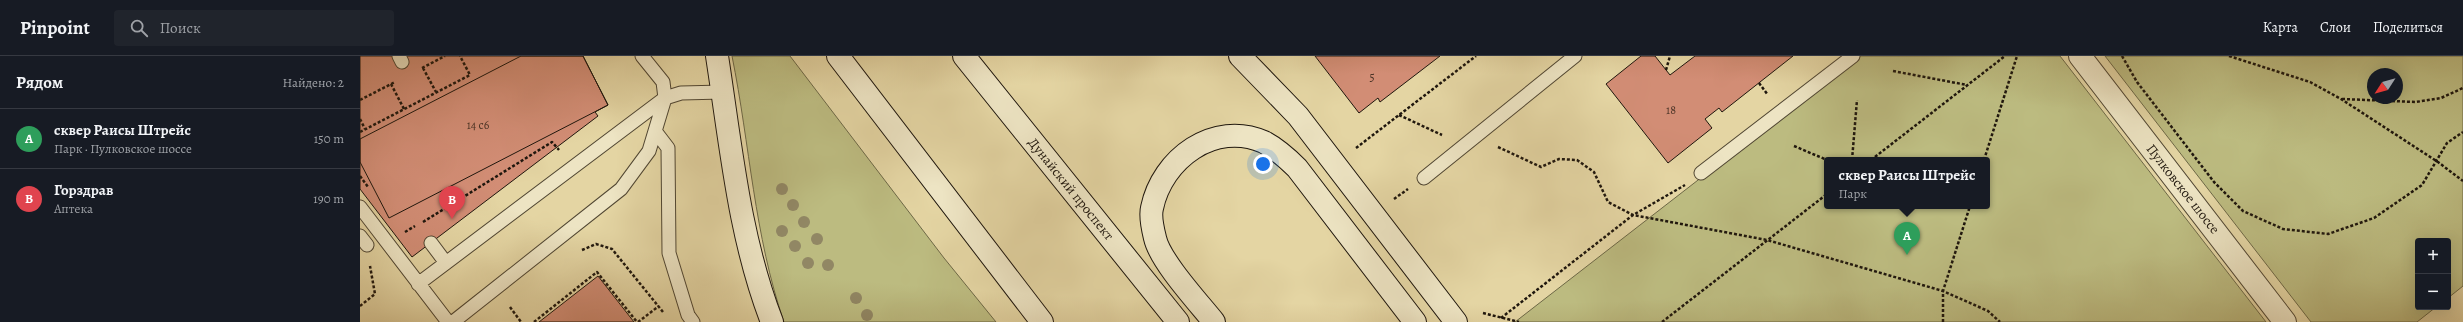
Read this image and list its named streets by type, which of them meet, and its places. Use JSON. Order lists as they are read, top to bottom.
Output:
{
  "streets": {
    "main road": ["Дунайский проспект", "Пулковское шоссе"]
  },
  "house_numbers": ["5", "18", "14 с6"],
  "north": "bottom left",
  "page": {
    "header": "Pinpoint",
    "search": "Поиск",
    "nav": ["Карта", "Слои", "Поделиться"],
    "heading": ["Рядом", "Найдено: 2"],
    "list": [
      {
        "mark": "A",
        "name": "сквер Раисы Штрейс",
        "note": "Парк · Пулковское шоссе",
        "value": "150 m"
      },
      {
        "mark": "B",
        "name": "Горздрав",
        "note": "Аптека",
        "value": "190 m"
      }
    ],
    "popup": ["сквер Раисы Штрейс", "Парк"],
    "pins": ["B", "A"],
    "map_buttons": ["+", "−"]
  }
}
